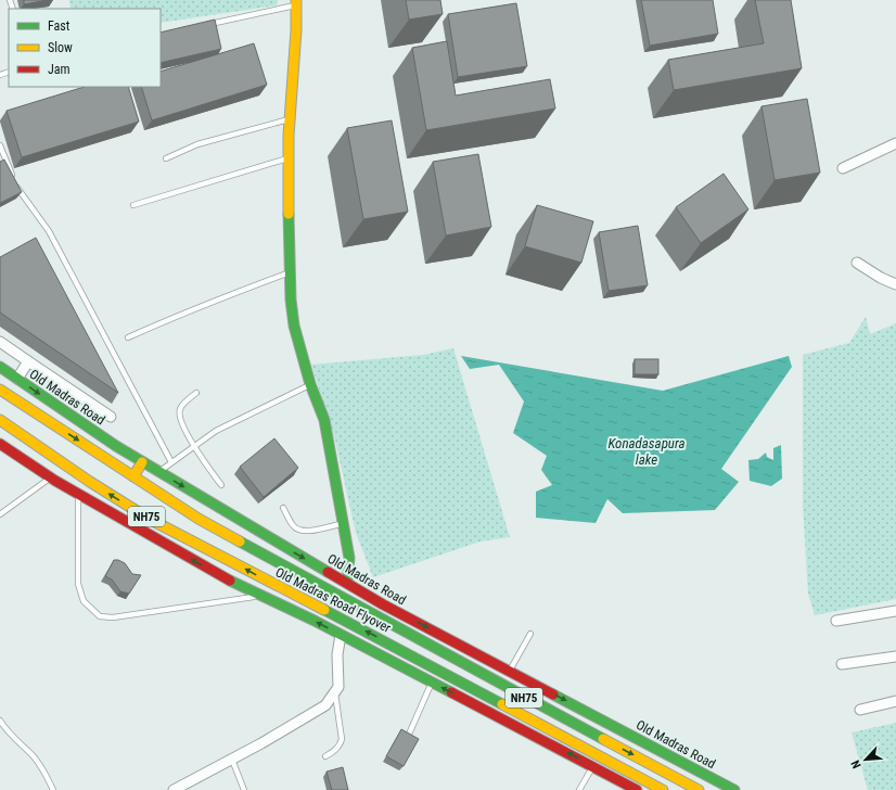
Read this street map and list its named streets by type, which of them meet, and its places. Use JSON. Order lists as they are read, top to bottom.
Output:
{
  "streets": {
    "main road": ["Old Madras Road", "NH75", "Old Madras Road Flyover"]
  },
  "crossings": [
    ["NH75", "Old Madras Road Flyover"]
  ],
  "water": ["Konadasapura lake"],
  "legend": ["Fast", "Slow", "Jam"],
  "north": "bottom left"
}
